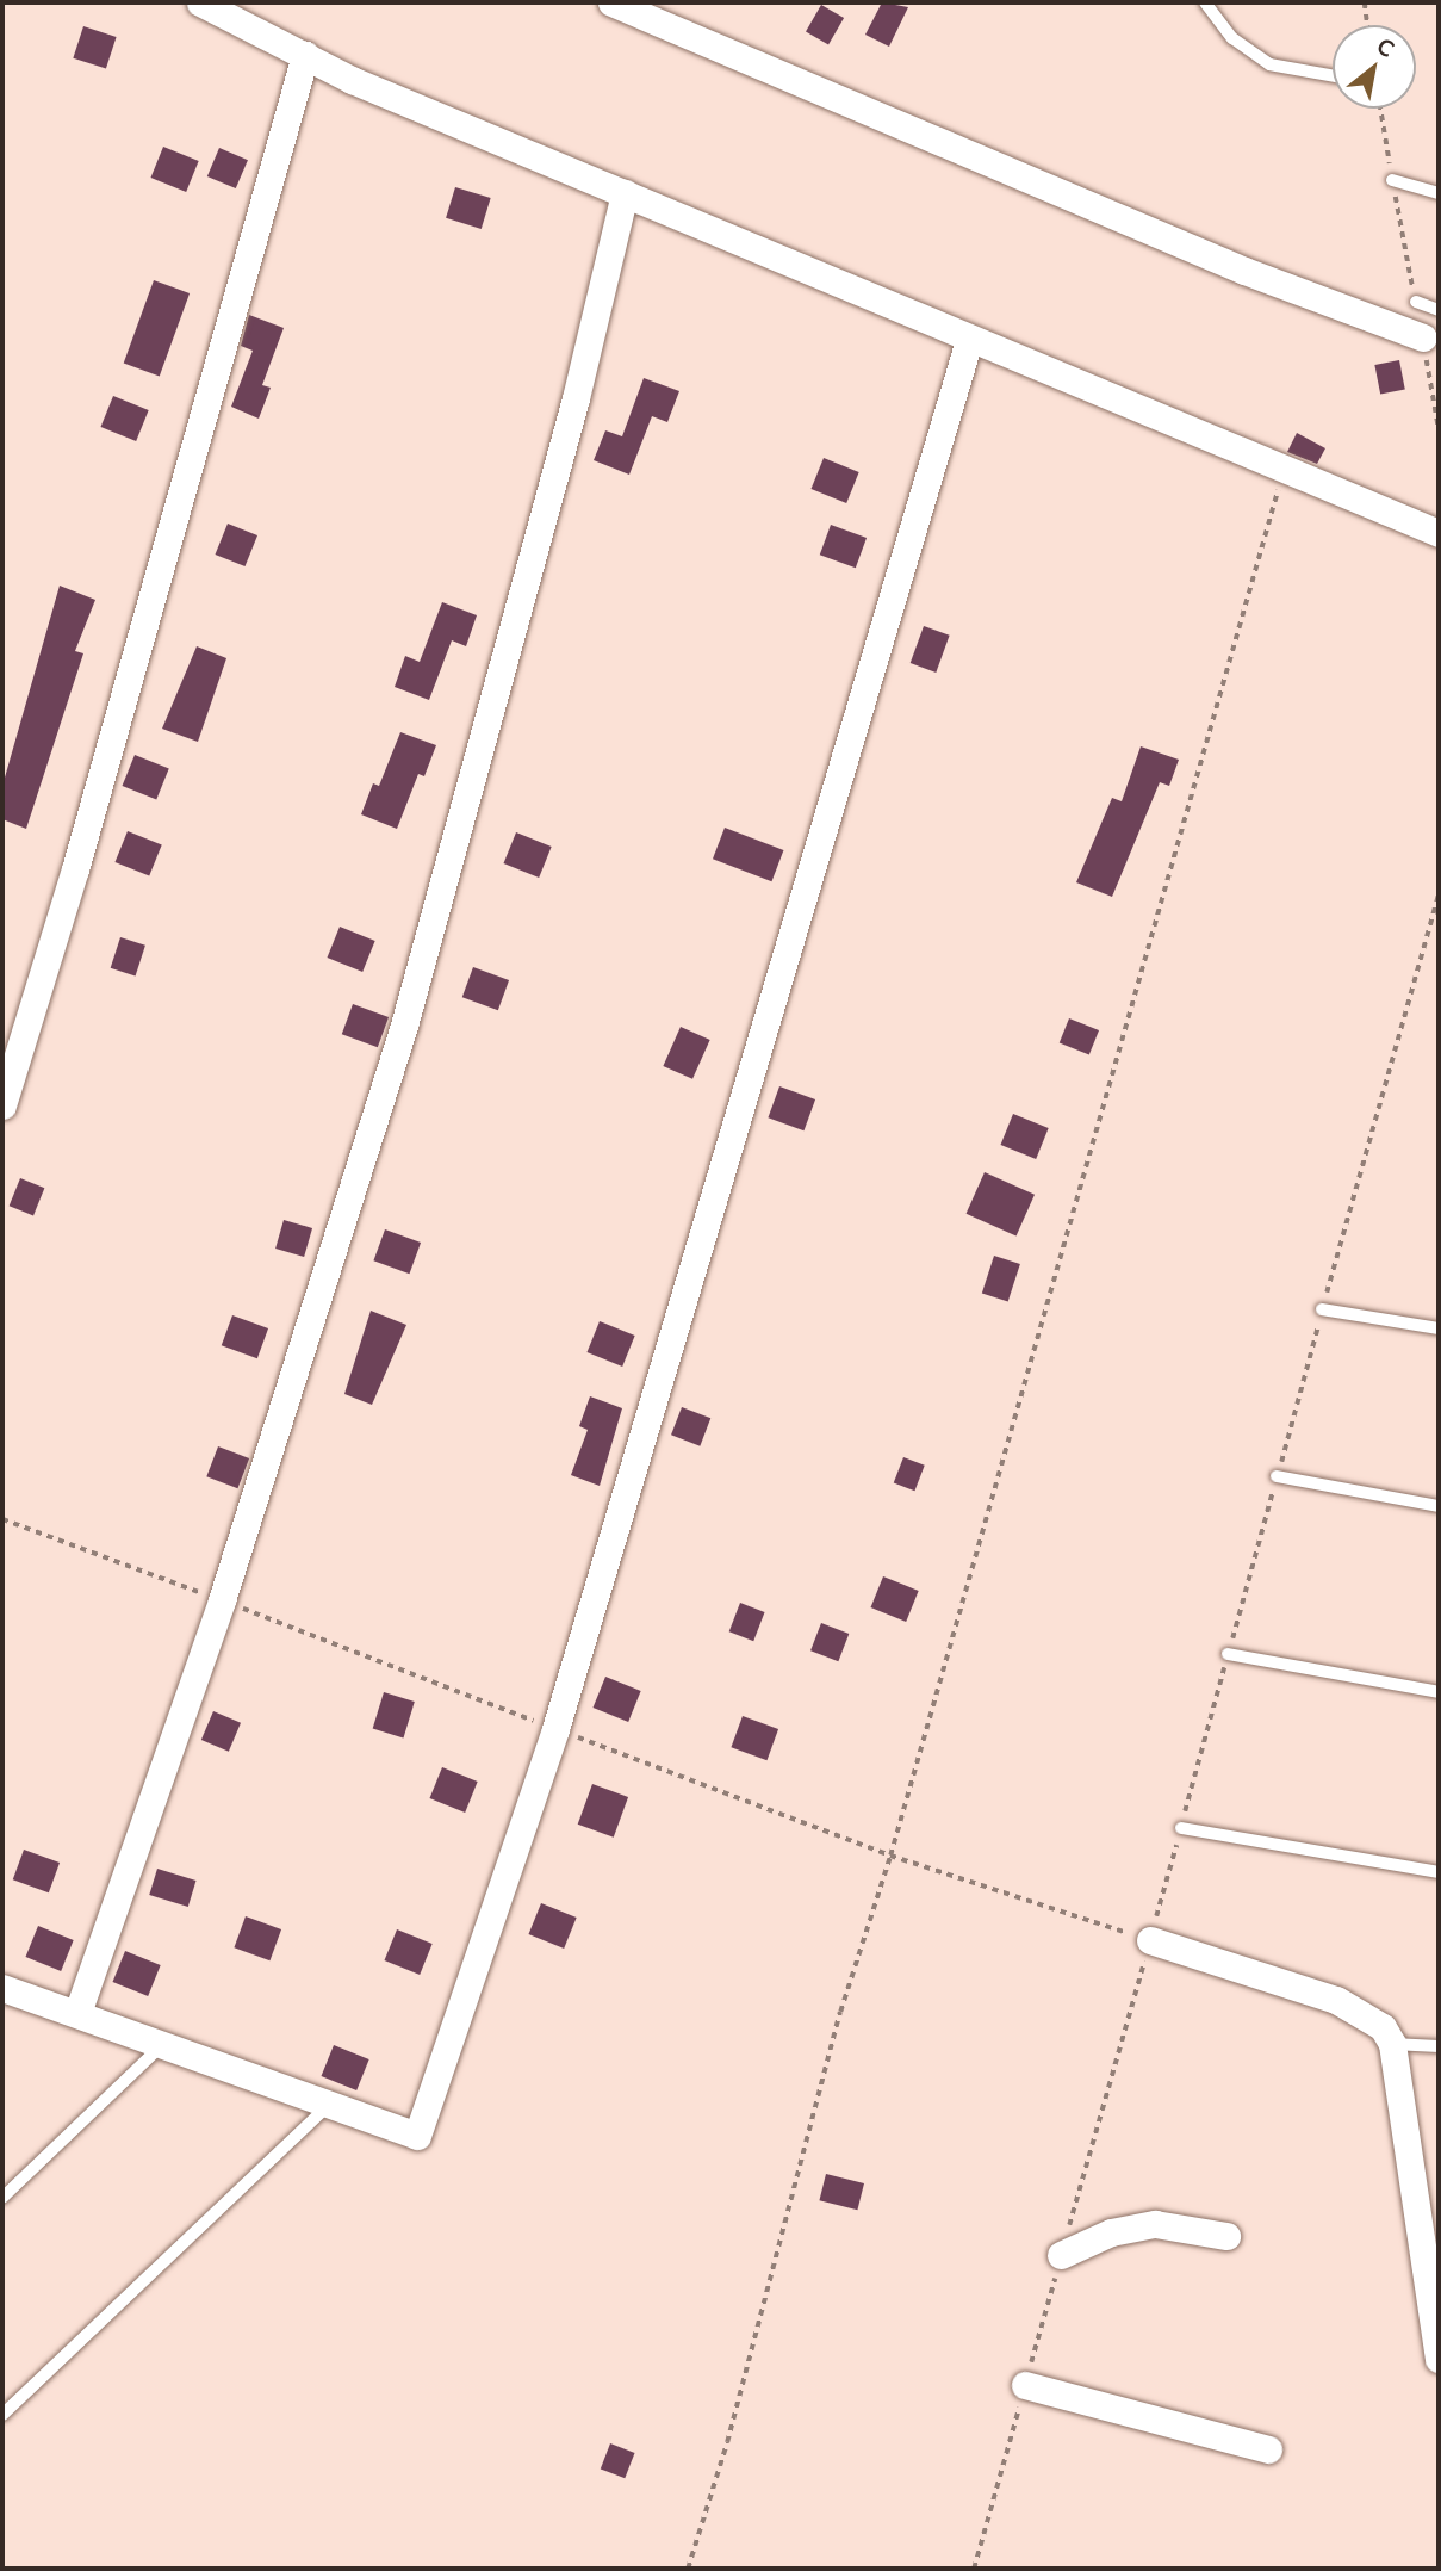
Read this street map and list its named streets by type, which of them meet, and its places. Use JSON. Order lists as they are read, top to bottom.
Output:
{
  "north": "top right"
}
